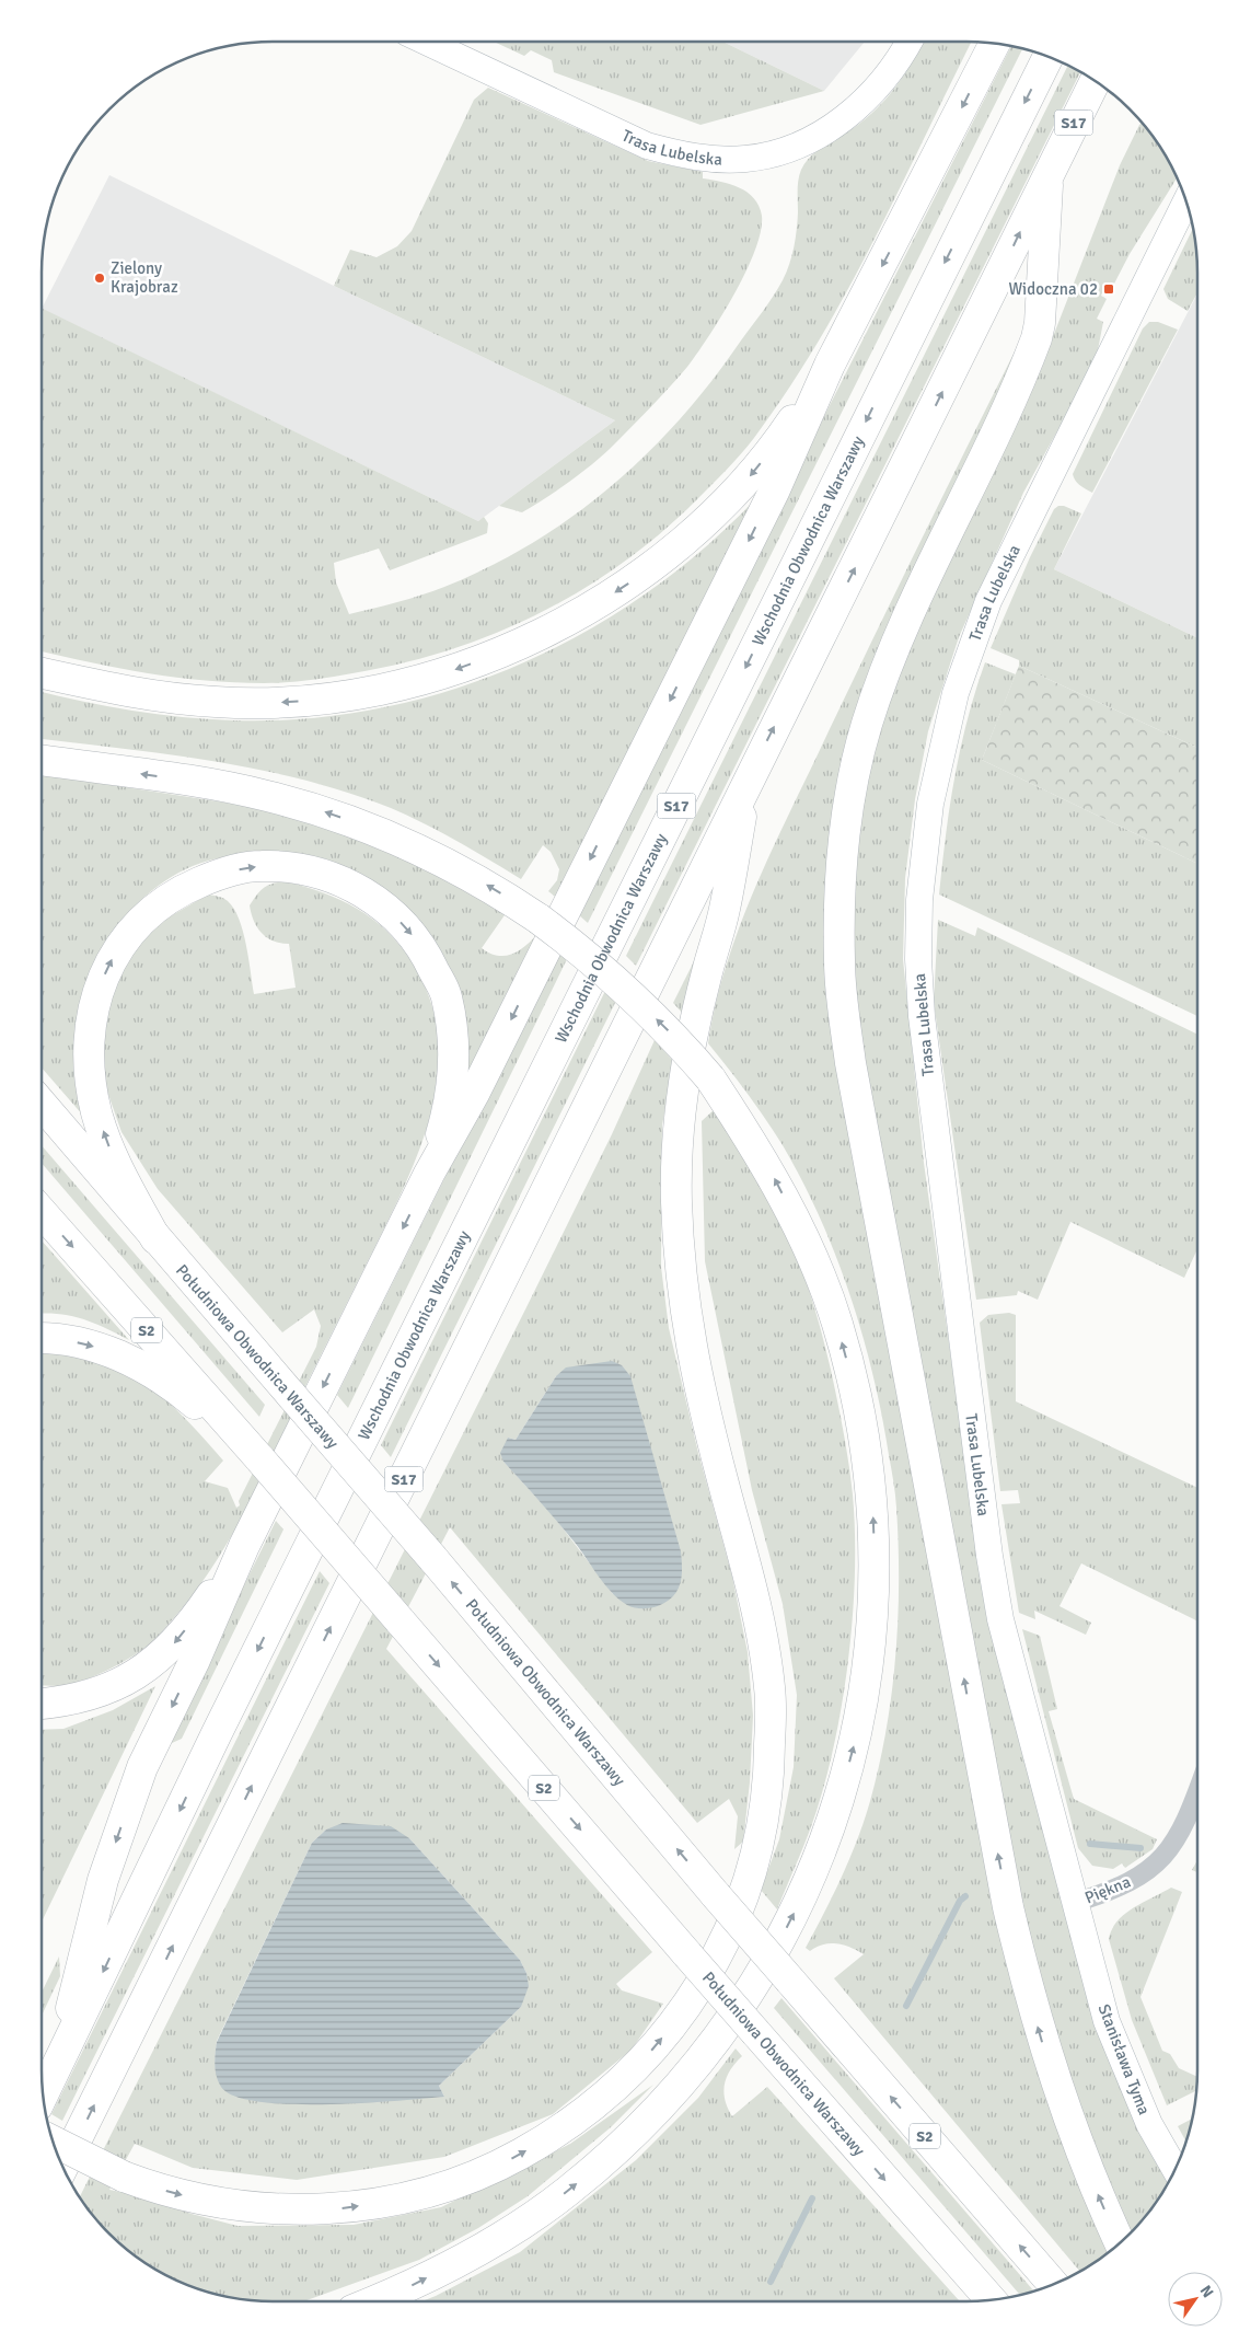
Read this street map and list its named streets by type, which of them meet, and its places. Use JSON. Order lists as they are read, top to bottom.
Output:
{
  "streets": {
    "highway": [
      "S17",
      "Wschodnia Obwodnica Warszawy",
      "S2",
      "Południowa Obwodnica Warszawy"
    ],
    "street": ["Trasa Lubelska", "Piękna", "Stanisława Tyma"]
  },
  "crossings": [
    ["S17", "Wschodnia Obwodnica Warszawy"],
    ["Trasa Lubelska", "Piękna"],
    ["Trasa Lubelska", "Stanisława Tyma"],
    ["Piękna", "Stanisława Tyma"]
  ],
  "places": {
    "other": ["Zielony Krajobraz"],
    "transit": ["Widoczna 02"]
  },
  "north": "top right"
}
